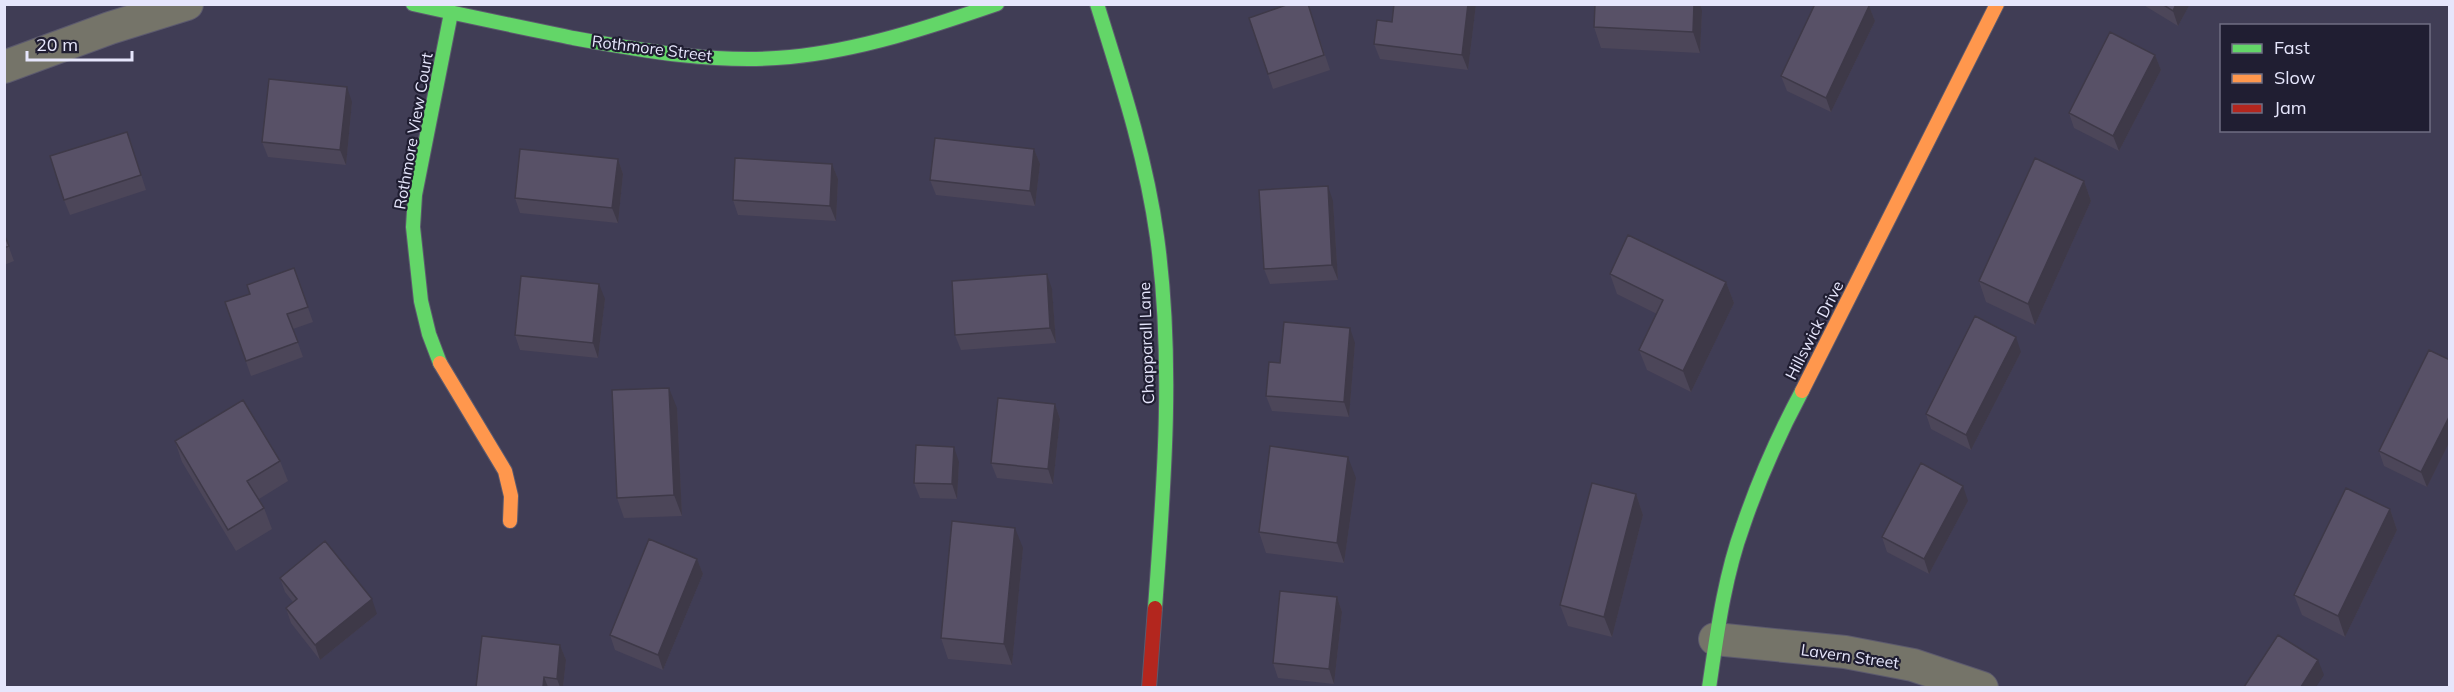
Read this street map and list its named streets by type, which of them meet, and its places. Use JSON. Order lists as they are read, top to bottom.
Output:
{
  "streets": {
    "street": [
      "Rothmore Street",
      "Rothmore View Court",
      "Hillswick Drive",
      "Chapparall Lane",
      "Lavern Street"
    ]
  },
  "crossings": [
    ["Rothmore Street", "Rothmore View Court"],
    ["Hillswick Drive", "Lavern Street"]
  ],
  "legend": ["Fast", "Slow", "Jam"],
  "scale_bar": "20 m"
}
